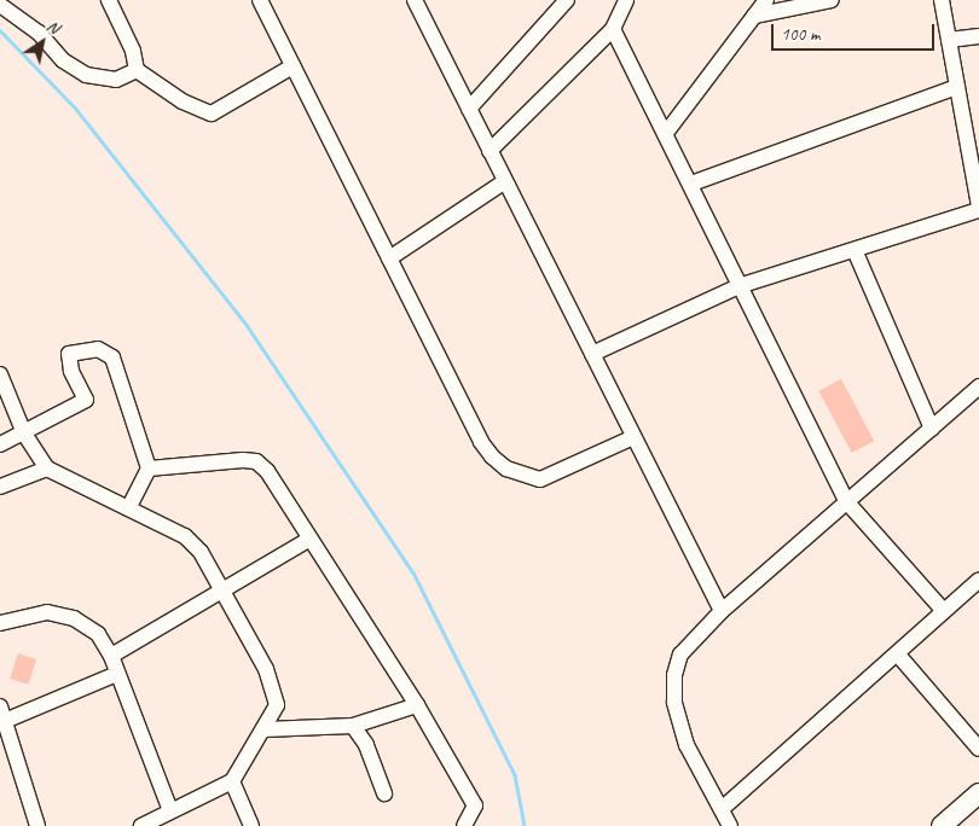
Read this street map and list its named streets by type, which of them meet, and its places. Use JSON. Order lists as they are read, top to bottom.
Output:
{
  "scale_bar": "100 m",
  "north": "top right"
}
